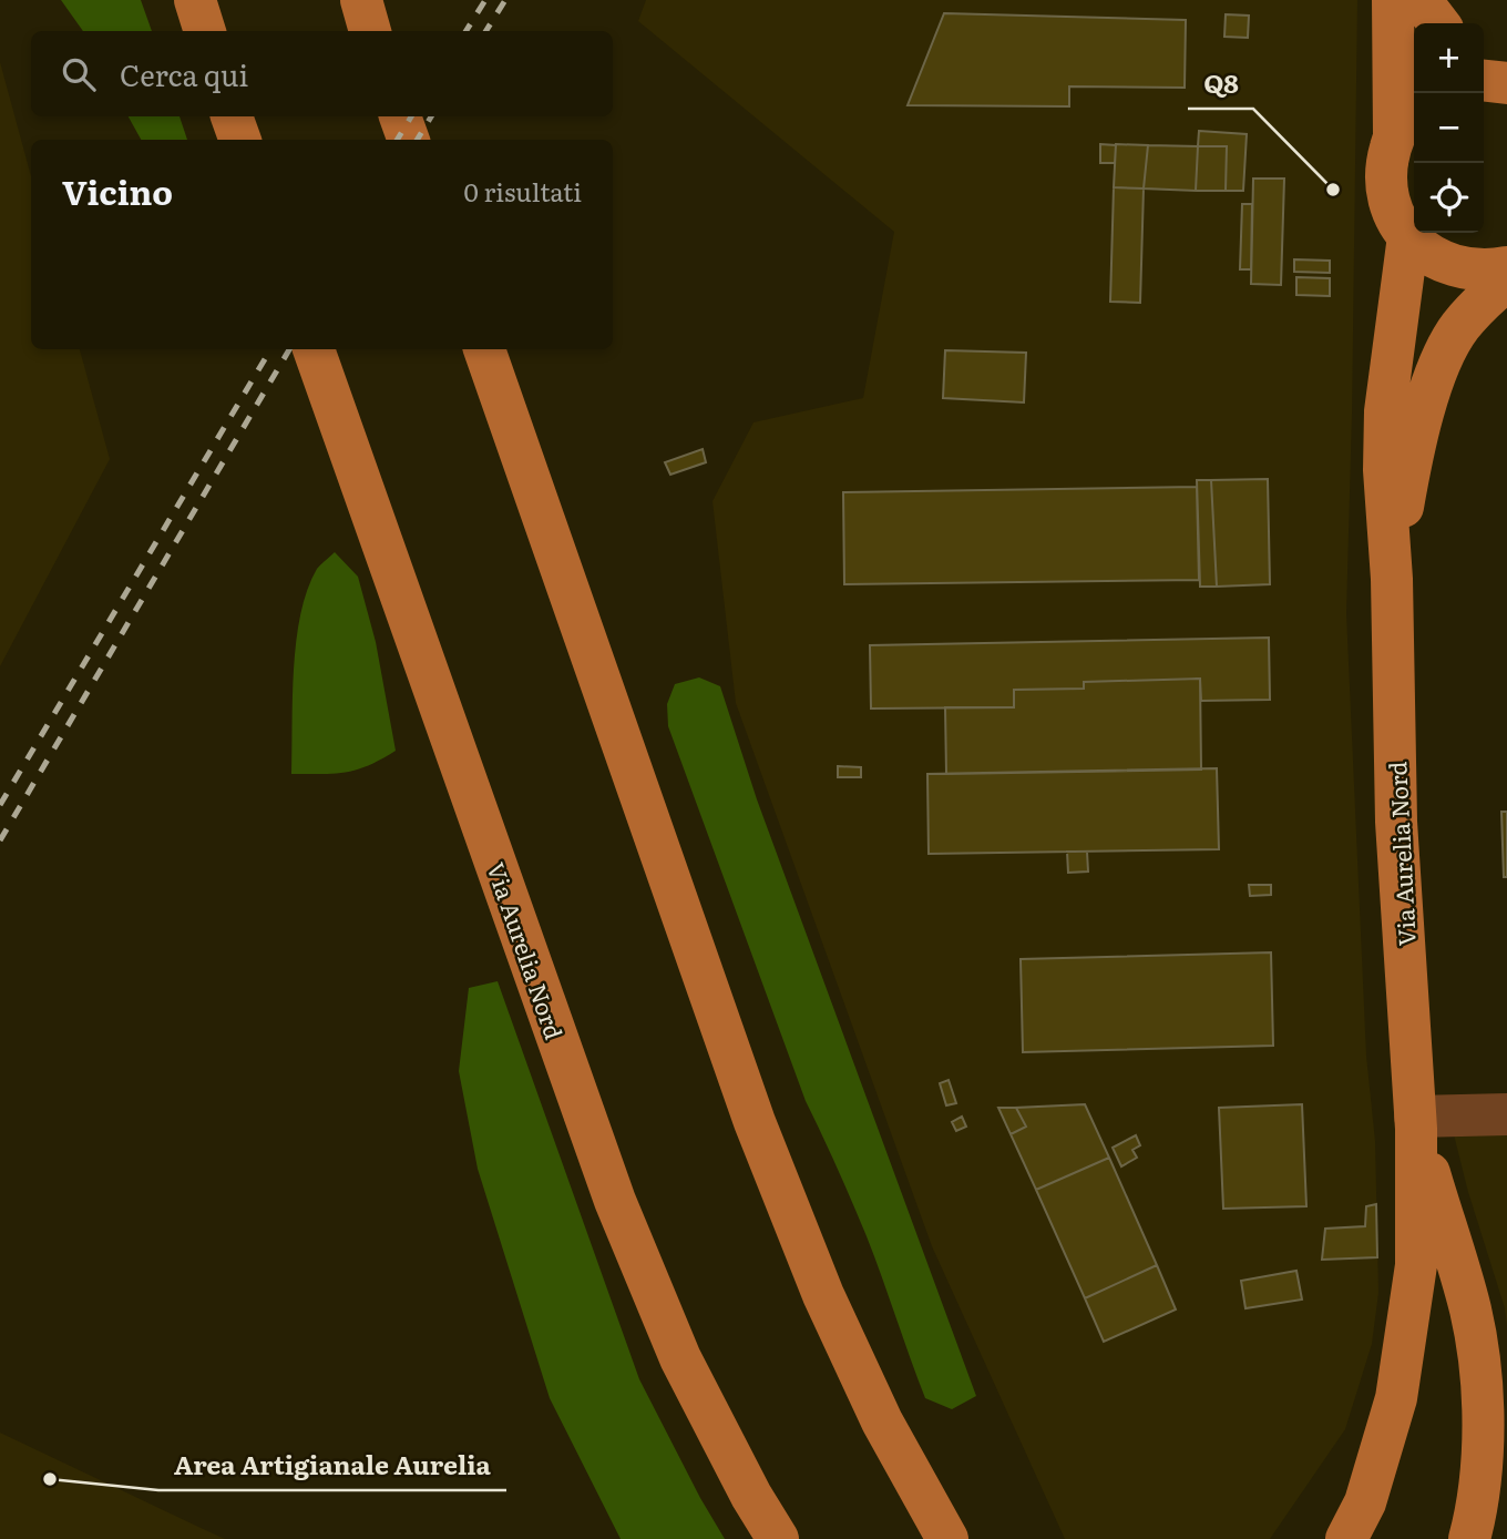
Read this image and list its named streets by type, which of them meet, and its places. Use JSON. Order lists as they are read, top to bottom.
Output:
{
  "streets": {
    "main road": ["Via Aurelia Nord"]
  },
  "places": ["Q8", "Area Artigianale Aurelia"],
  "page": {
    "map_buttons": ["+", "−"],
    "search": "Cerca qui",
    "heading": ["Vicino", "0 risultati"]
  }
}
